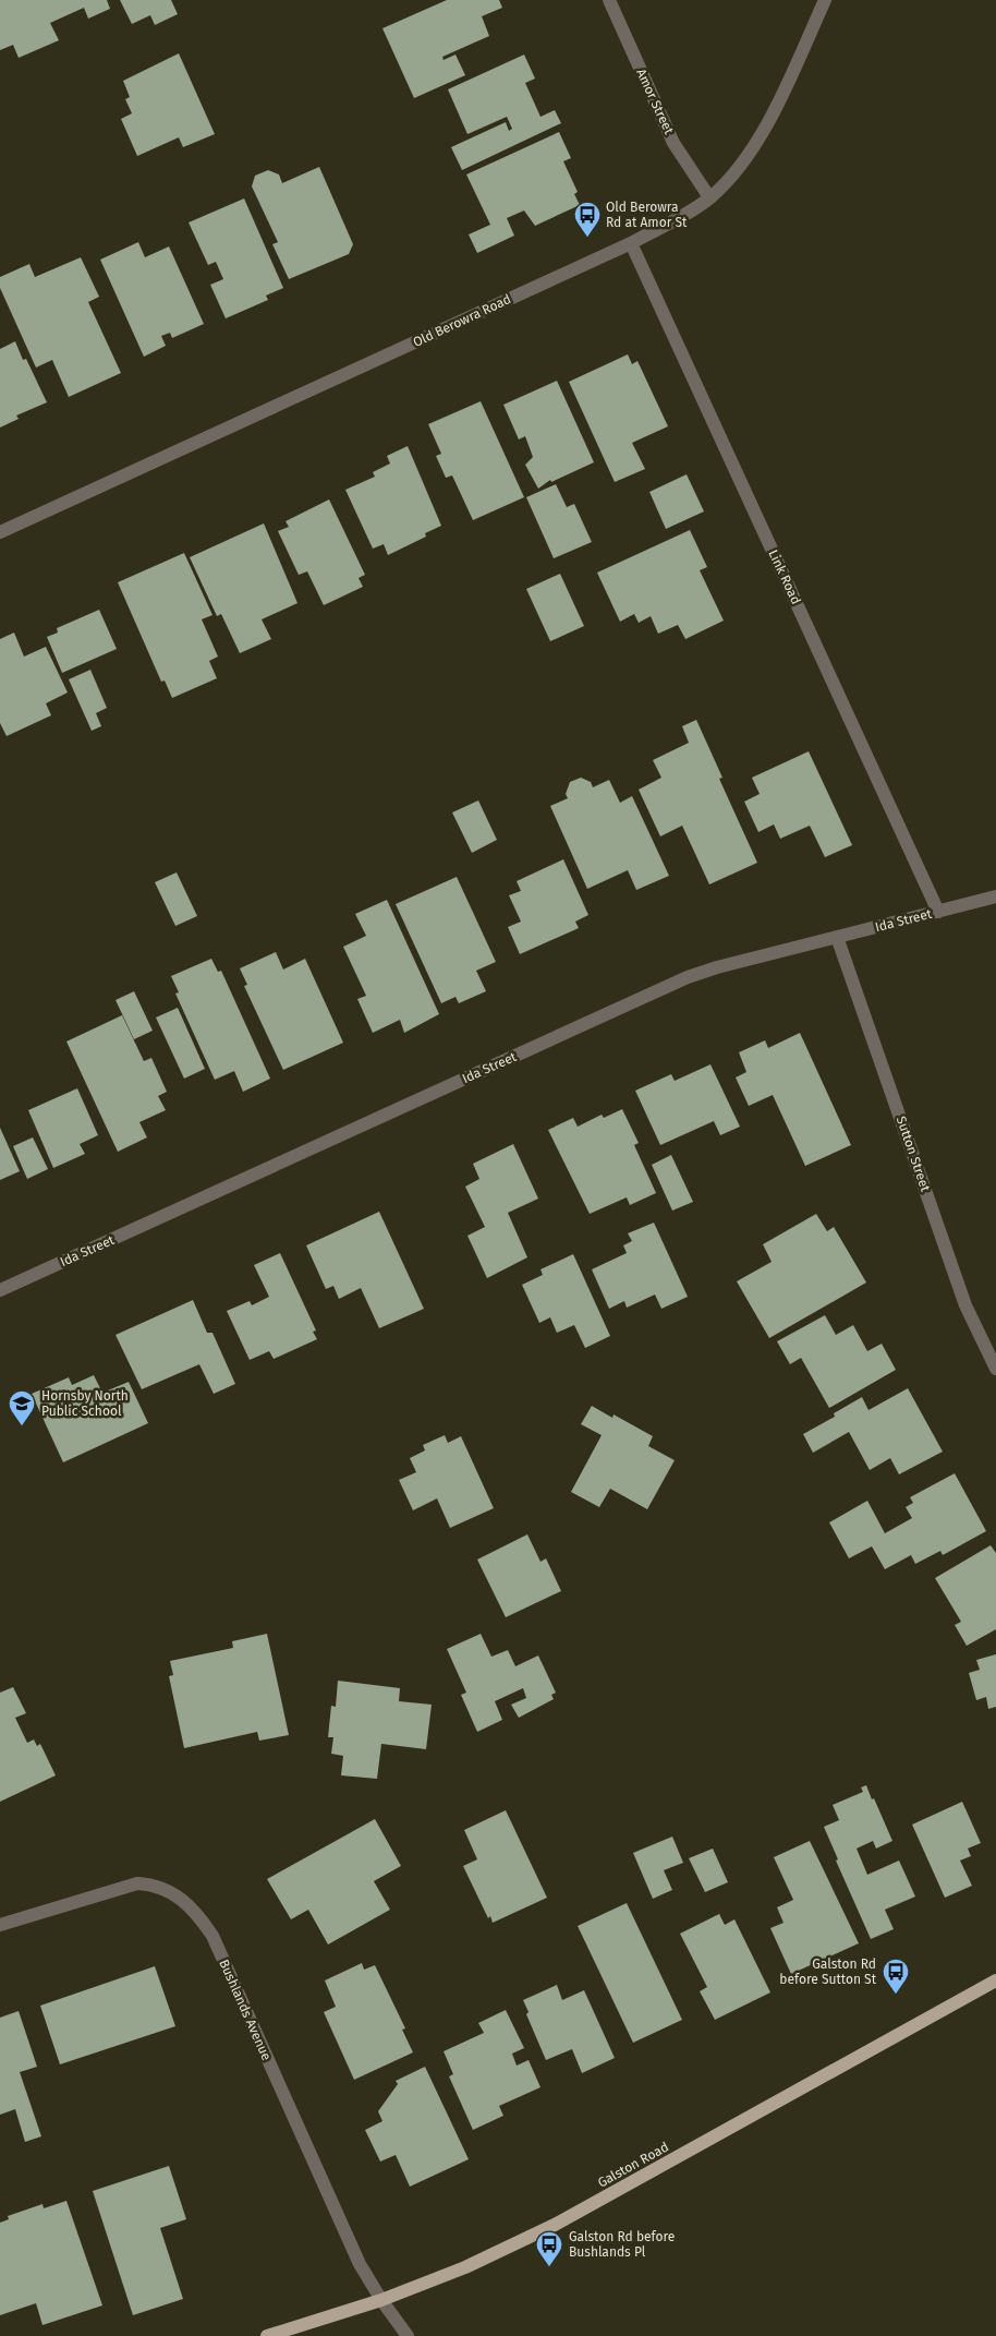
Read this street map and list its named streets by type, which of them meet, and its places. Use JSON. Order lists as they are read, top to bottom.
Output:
{
  "streets": {
    "main road": ["Galston Road"],
    "street": [
      "Amor Street",
      "Old Berowra Road",
      "Link Road",
      "Ida Street",
      "Sutton Street",
      "Bushlands Avenue"
    ]
  },
  "crossings": [
    ["Amor Street", "Old Berowra Road"],
    ["Old Berowra Road", "Link Road"],
    ["Link Road", "Ida Street"],
    ["Ida Street", "Sutton Street"],
    ["Bushlands Avenue", "Galston Road"]
  ],
  "places": {
    "bus stop": ["Old Berowra Rd at Amor St", "Galston Rd before Sutton St", "Galston Rd before Bushlands Pl"],
    "school or university": ["Hornsby North Public School"]
  }
}
